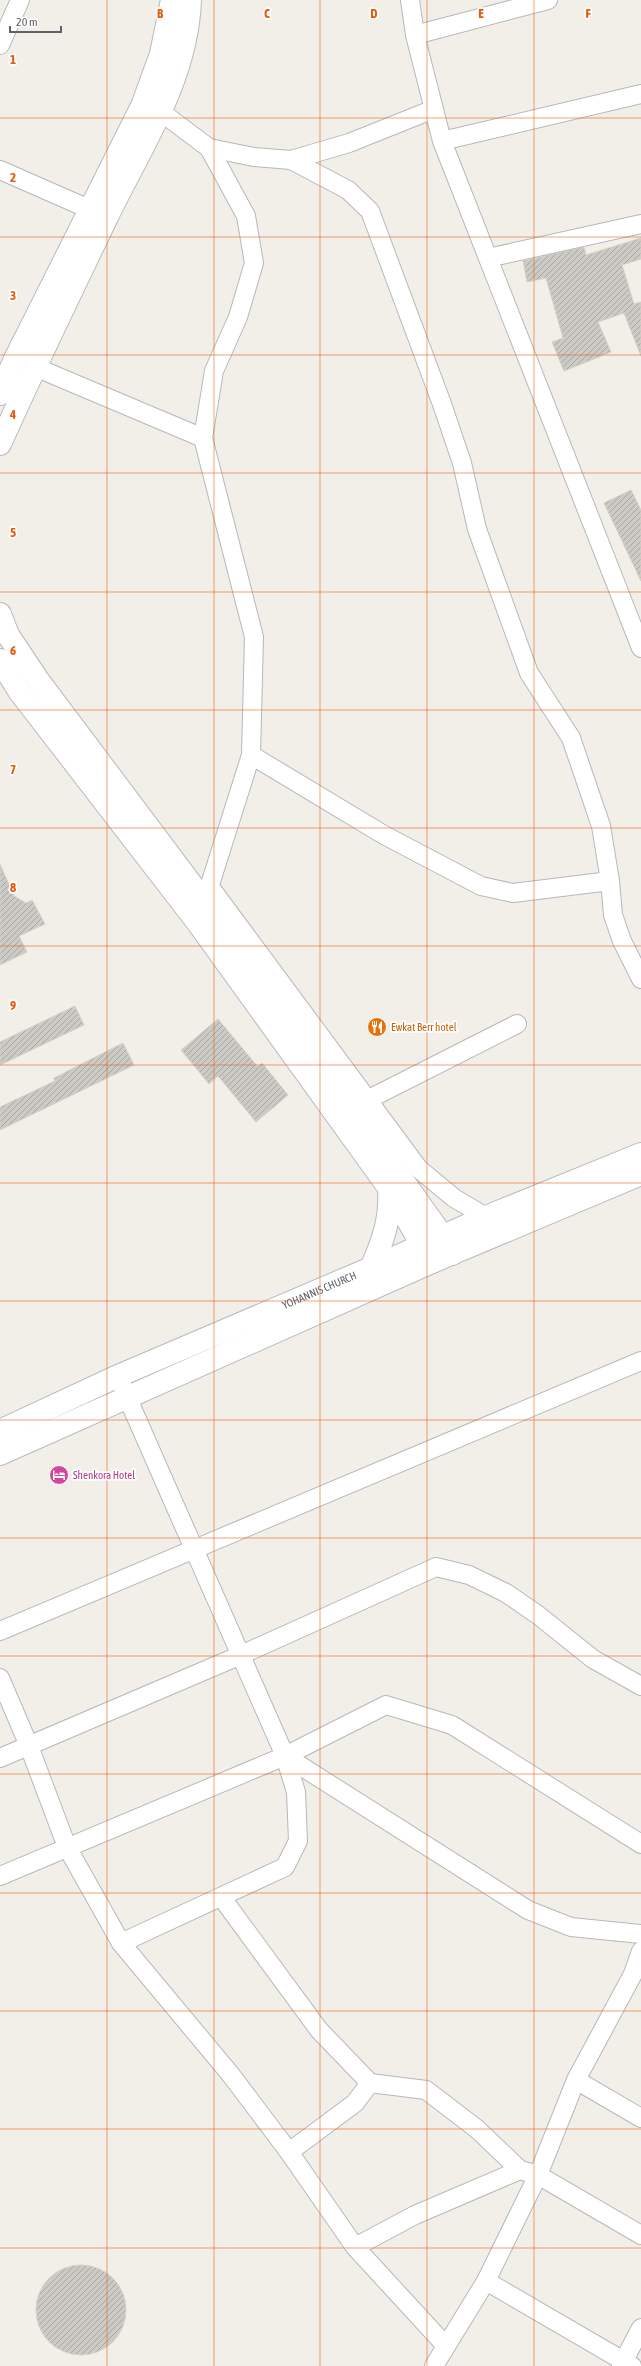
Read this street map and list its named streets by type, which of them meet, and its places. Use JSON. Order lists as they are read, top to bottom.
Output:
{
  "streets": {
    "street": ["YOHANNIS CHURCH"]
  },
  "places": {
    "restaurant": ["Ewkat Berr hotel"],
    "hotel": ["Shenkora Hotel"]
  },
  "scale_bar": "20 m",
  "grid": {
    "columns": [
      "B",
      "C",
      "D",
      "E",
      "F"
    ],
    "rows": [
      "1",
      "2",
      "3",
      "4",
      "5",
      "6",
      "7",
      "8",
      "9"
    ]
  }
}
